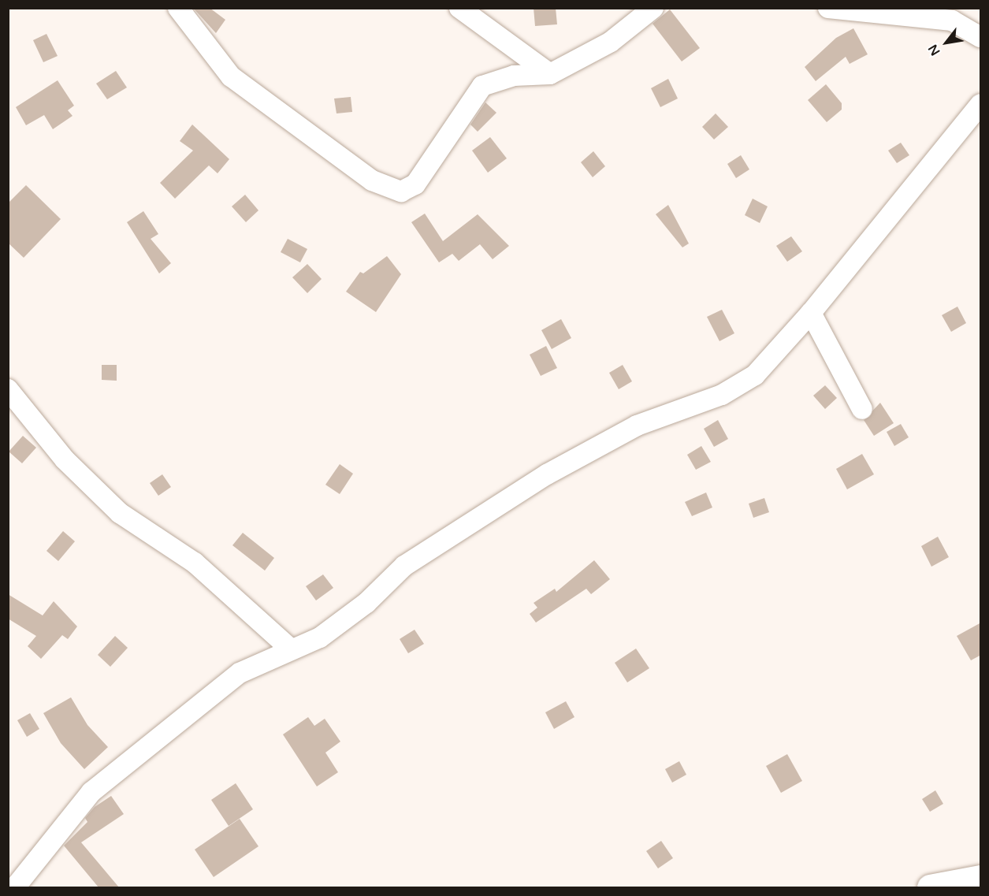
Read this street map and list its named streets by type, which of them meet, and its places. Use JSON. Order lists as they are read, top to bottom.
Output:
{
  "north": "bottom left"
}
